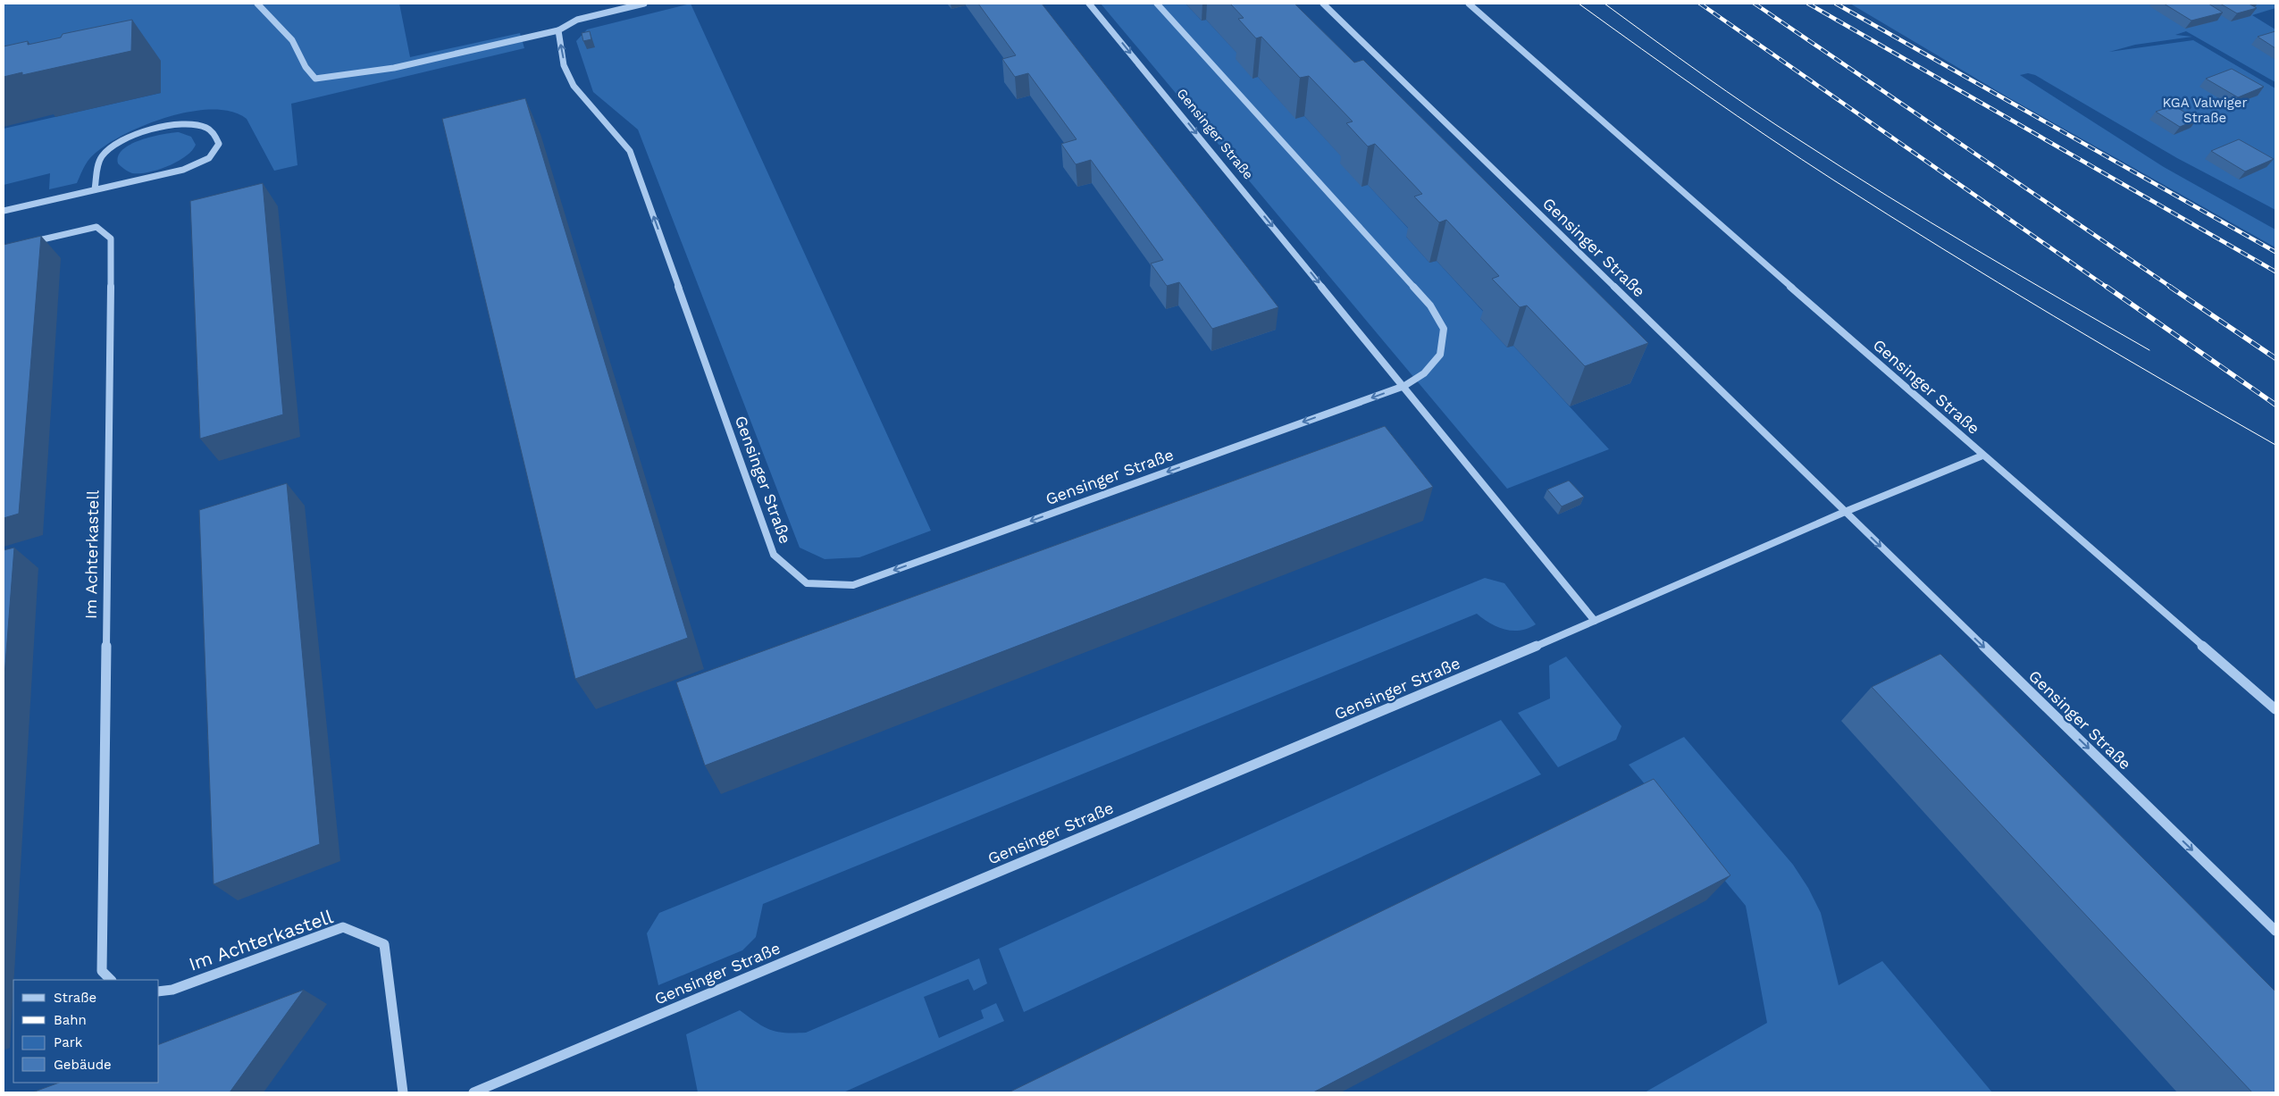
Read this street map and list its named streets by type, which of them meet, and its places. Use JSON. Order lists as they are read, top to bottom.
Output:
{
  "streets": {
    "street": ["Gensinger Straße", "Im Achterkastell"]
  },
  "parks": ["KGA Valwiger Straße"],
  "legend": [
    "Straße",
    "Bahn",
    "Park",
    "Gebäude"
  ]
}
